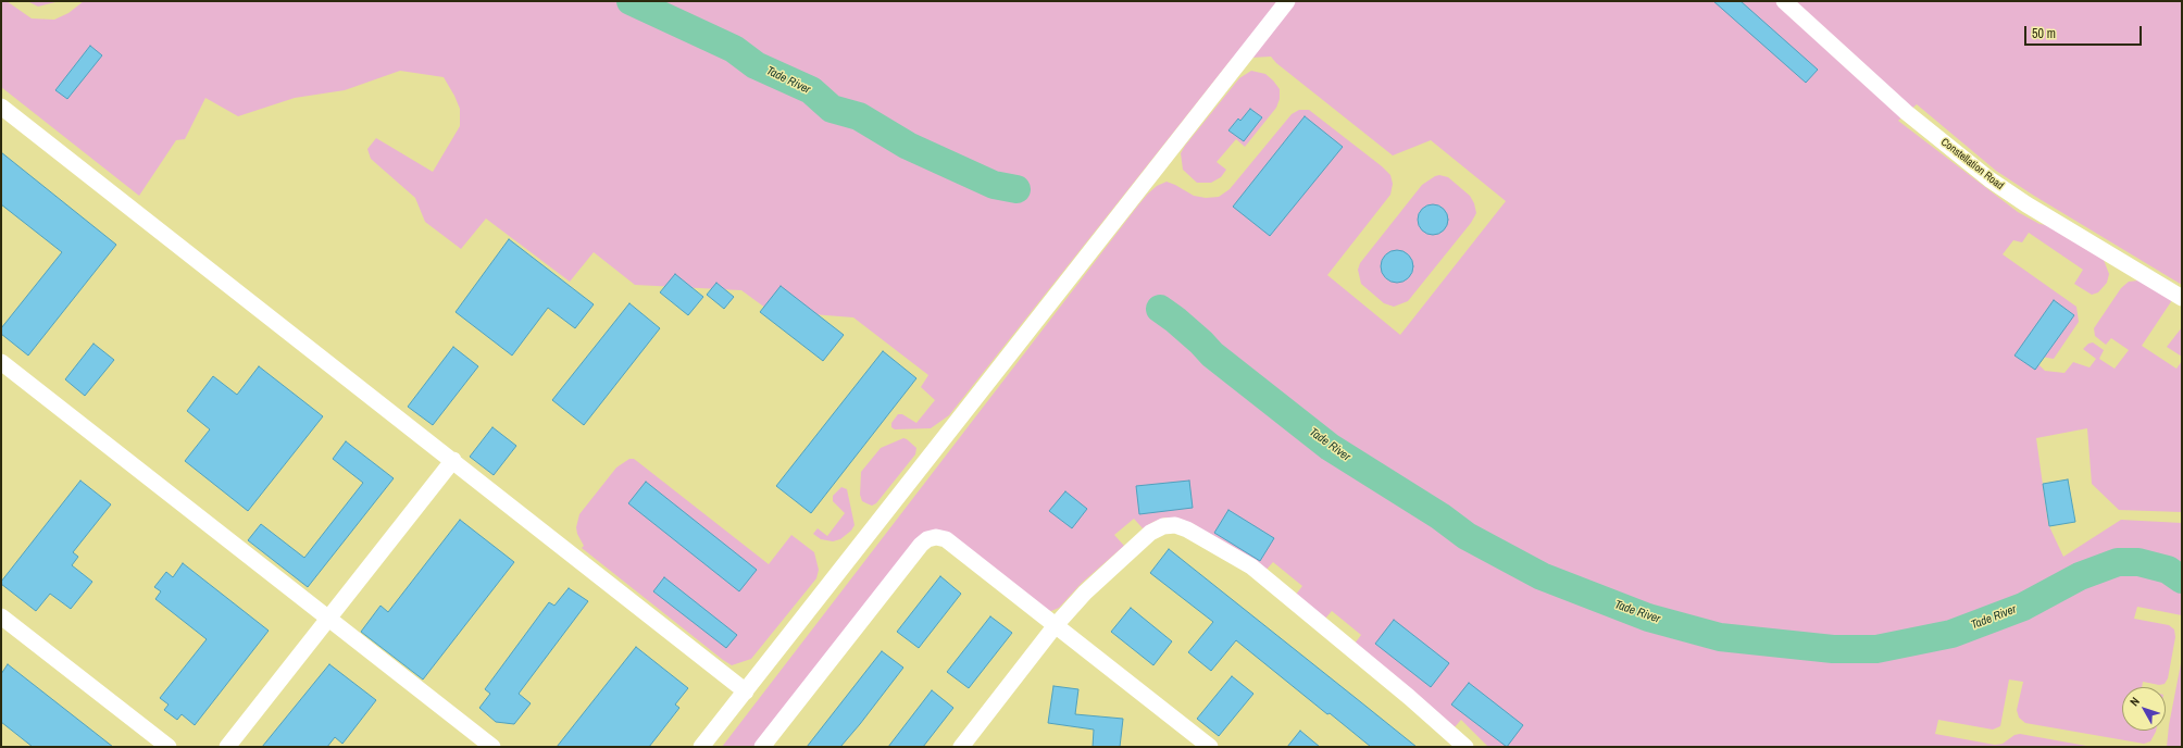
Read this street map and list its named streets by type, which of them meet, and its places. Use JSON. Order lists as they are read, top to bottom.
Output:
{
  "streets": {
    "lane": ["Constellation Road"]
  },
  "water": ["Tade River"],
  "scale_bar": "50 m",
  "north": "top left"
}
